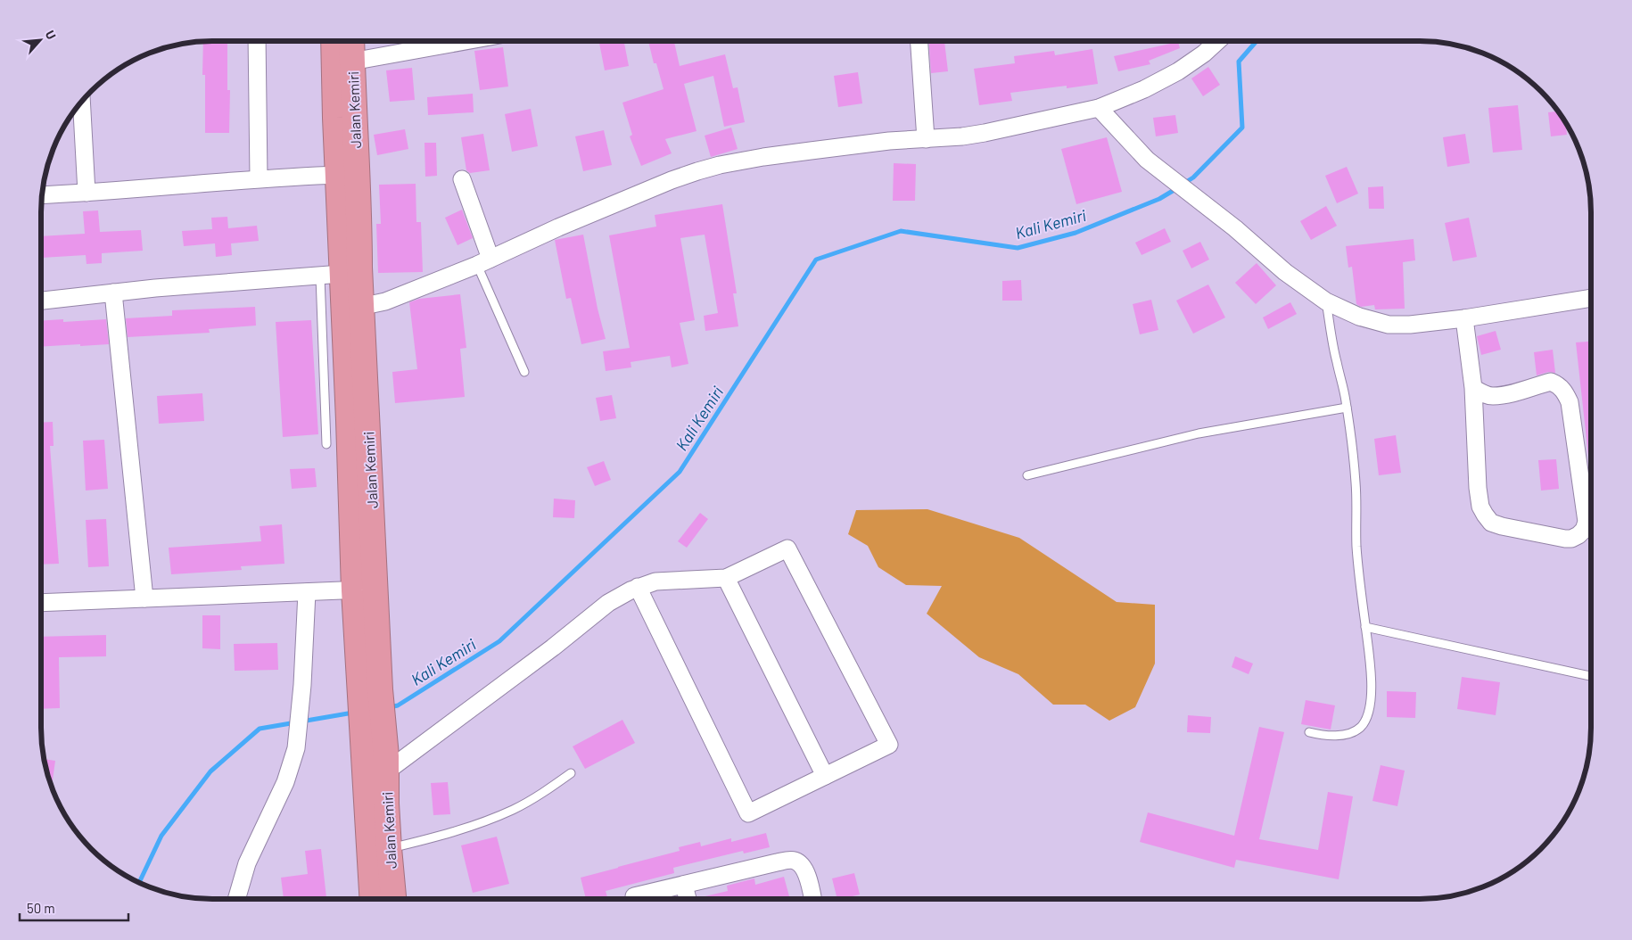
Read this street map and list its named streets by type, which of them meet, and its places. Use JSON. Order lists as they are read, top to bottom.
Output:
{
  "streets": {
    "highway": ["Jalan Kemiri"]
  },
  "water": ["Kali Kemiri"],
  "scale_bar": "50 m",
  "north": "top right"
}
